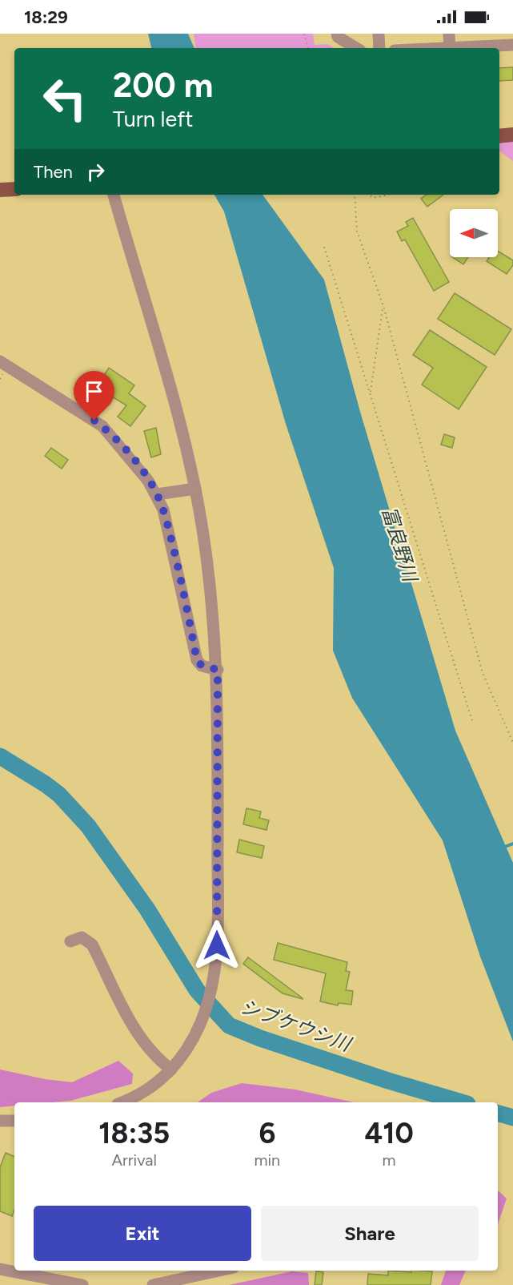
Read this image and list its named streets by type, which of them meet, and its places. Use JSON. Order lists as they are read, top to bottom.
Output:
{
  "water": ["富良野川", "シブケウシ川"],
  "north": "left",
  "page": {
    "status": "18:29",
    "turn": ["200 m", "Turn left"],
    "then": "Then",
    "eta": [
      "18:35",
      "Arrival",
      "6",
      "min",
      "410",
      "m"
    ],
    "buttons": ["Exit", "Share"]
  }
}
